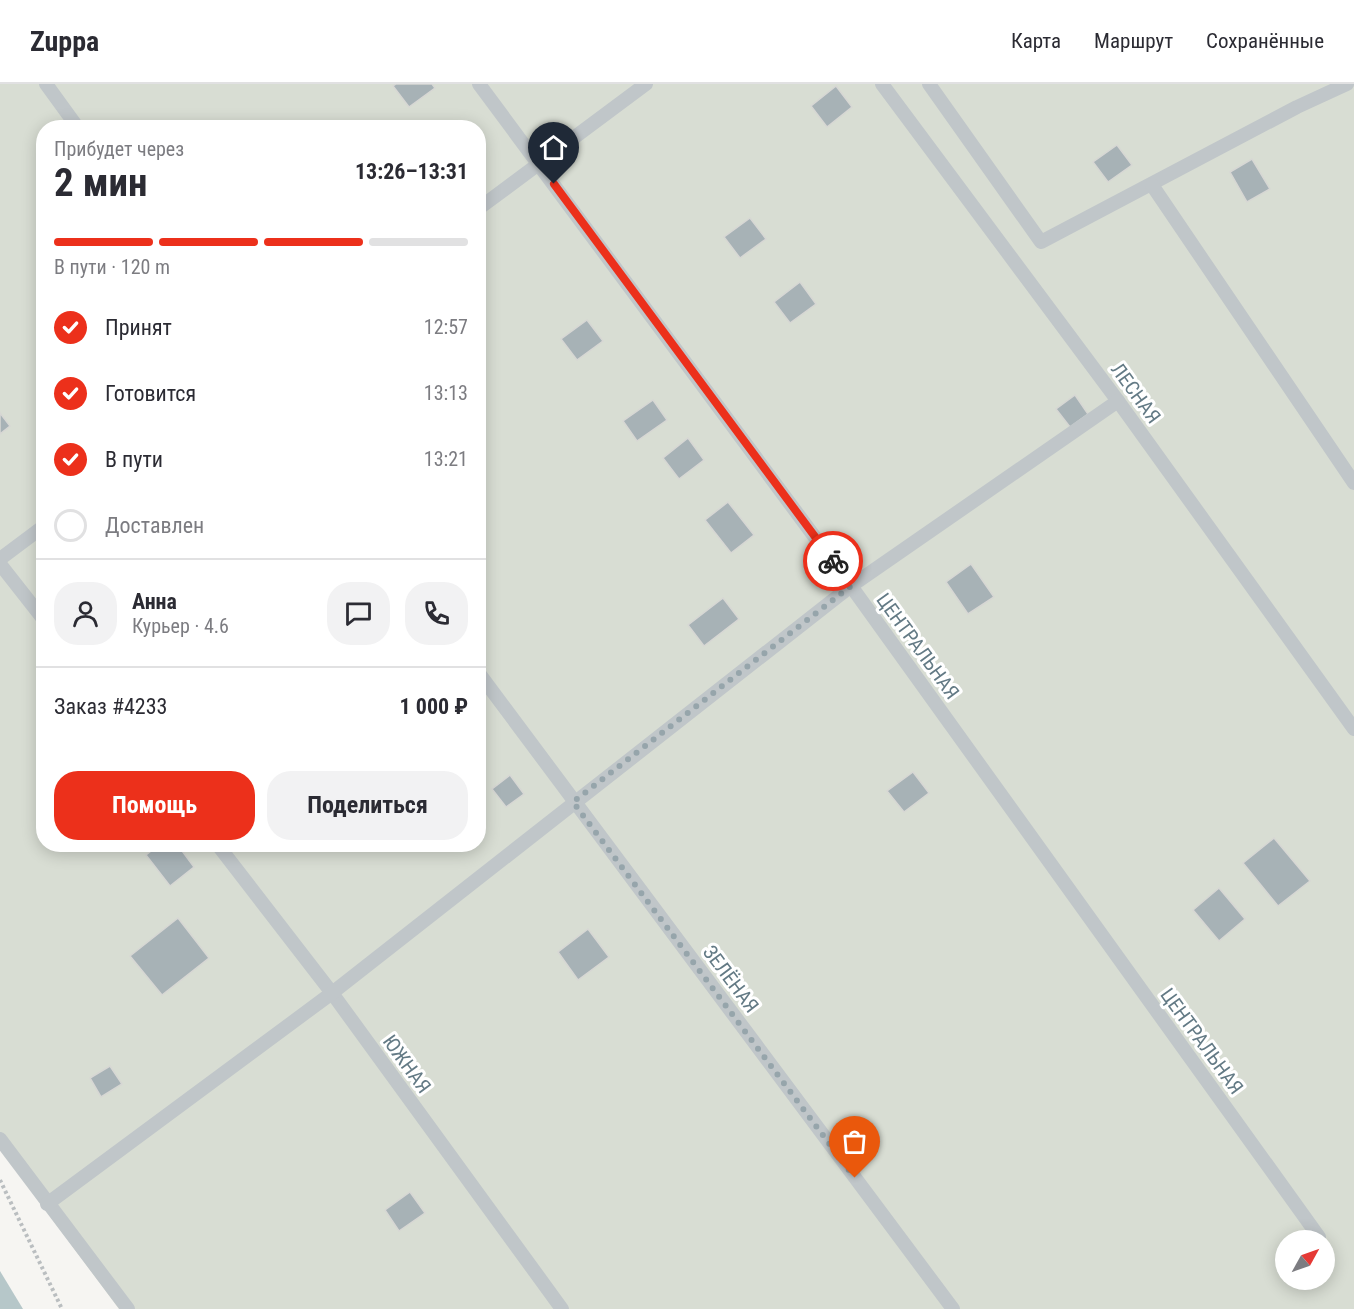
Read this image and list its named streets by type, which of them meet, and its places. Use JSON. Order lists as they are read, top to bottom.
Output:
{
  "streets": {
    "lane": [
      "ЛЕСНАЯ",
      "ЦЕНТРАЛЬНАЯ",
      "ЗЕЛЁНАЯ",
      "ЮЖНАЯ"
    ]
  },
  "north": "top right",
  "page": {
    "header": "Zuppa",
    "nav": ["Карта", "Маршрут", "Сохранённые"],
    "heading": ["2 мин", "Прибудет через", "13:26–13:31"],
    "panel": [
      "Анна",
      "Курьер · 4.6",
      "Заказ #4233",
      "1 000 ₽"
    ],
    "bar": "В пути · 120 m",
    "list": [
      ["Принят", "12:57"],
      ["Готовится", "13:13"],
      ["В пути", "13:21"],
      "Доставлен"
    ],
    "buttons": ["Помощь", "Поделиться"]
  }
}
